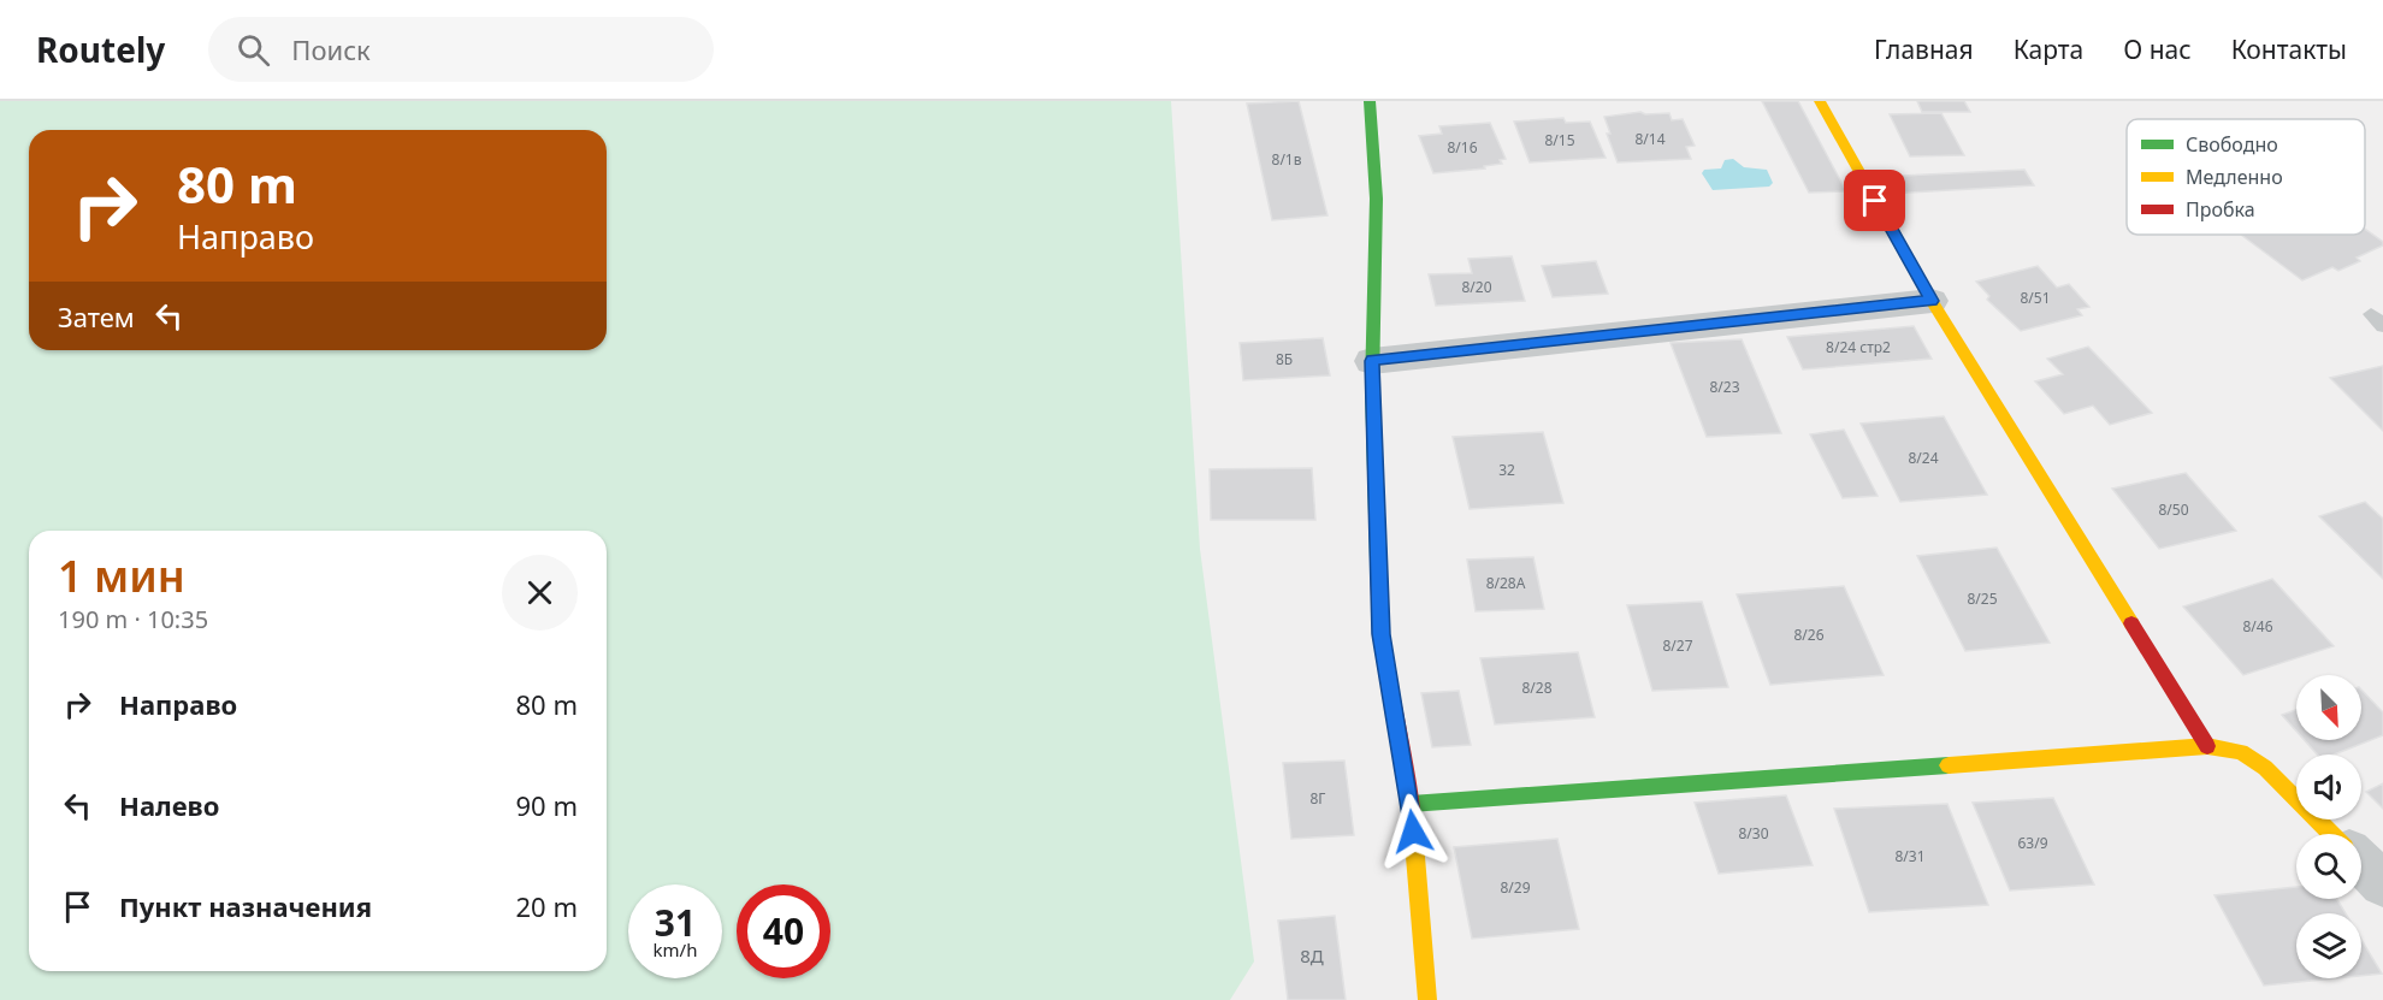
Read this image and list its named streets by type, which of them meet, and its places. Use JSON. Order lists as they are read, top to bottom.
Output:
{
  "house_numbers": [
    "8/14",
    "8/15",
    "8/16",
    "8/1в",
    "8/20",
    "8/51",
    "8/24 стр2",
    "8Б",
    "8/23",
    "8/24",
    "32",
    "8/50",
    "8/28А",
    "8/25",
    "8/46",
    "8/26",
    "8/27",
    "8/28",
    "8Г",
    "8/30",
    "63/9",
    "8/31",
    "8/29",
    "8Д"
  ],
  "legend": ["Свободно", "Медленно", "Пробка"],
  "north": "bottom right",
  "page": {
    "header": "Routely",
    "search": "Поиск",
    "nav": [
      "Главная",
      "Карта",
      "О нас",
      "Контакты"
    ],
    "turn": ["80 m", "Направо"],
    "then": "Затем",
    "heading": ["1 мин", "190 m · 10:35"],
    "list": [
      {
        "name": "Направо",
        "value": "80 m"
      },
      {
        "name": "Налево",
        "value": "90 m"
      },
      {
        "name": "Пункт назначения",
        "value": "20 m"
      }
    ],
    "speed": "31 km/h",
    "limit": "40"
  }
}
